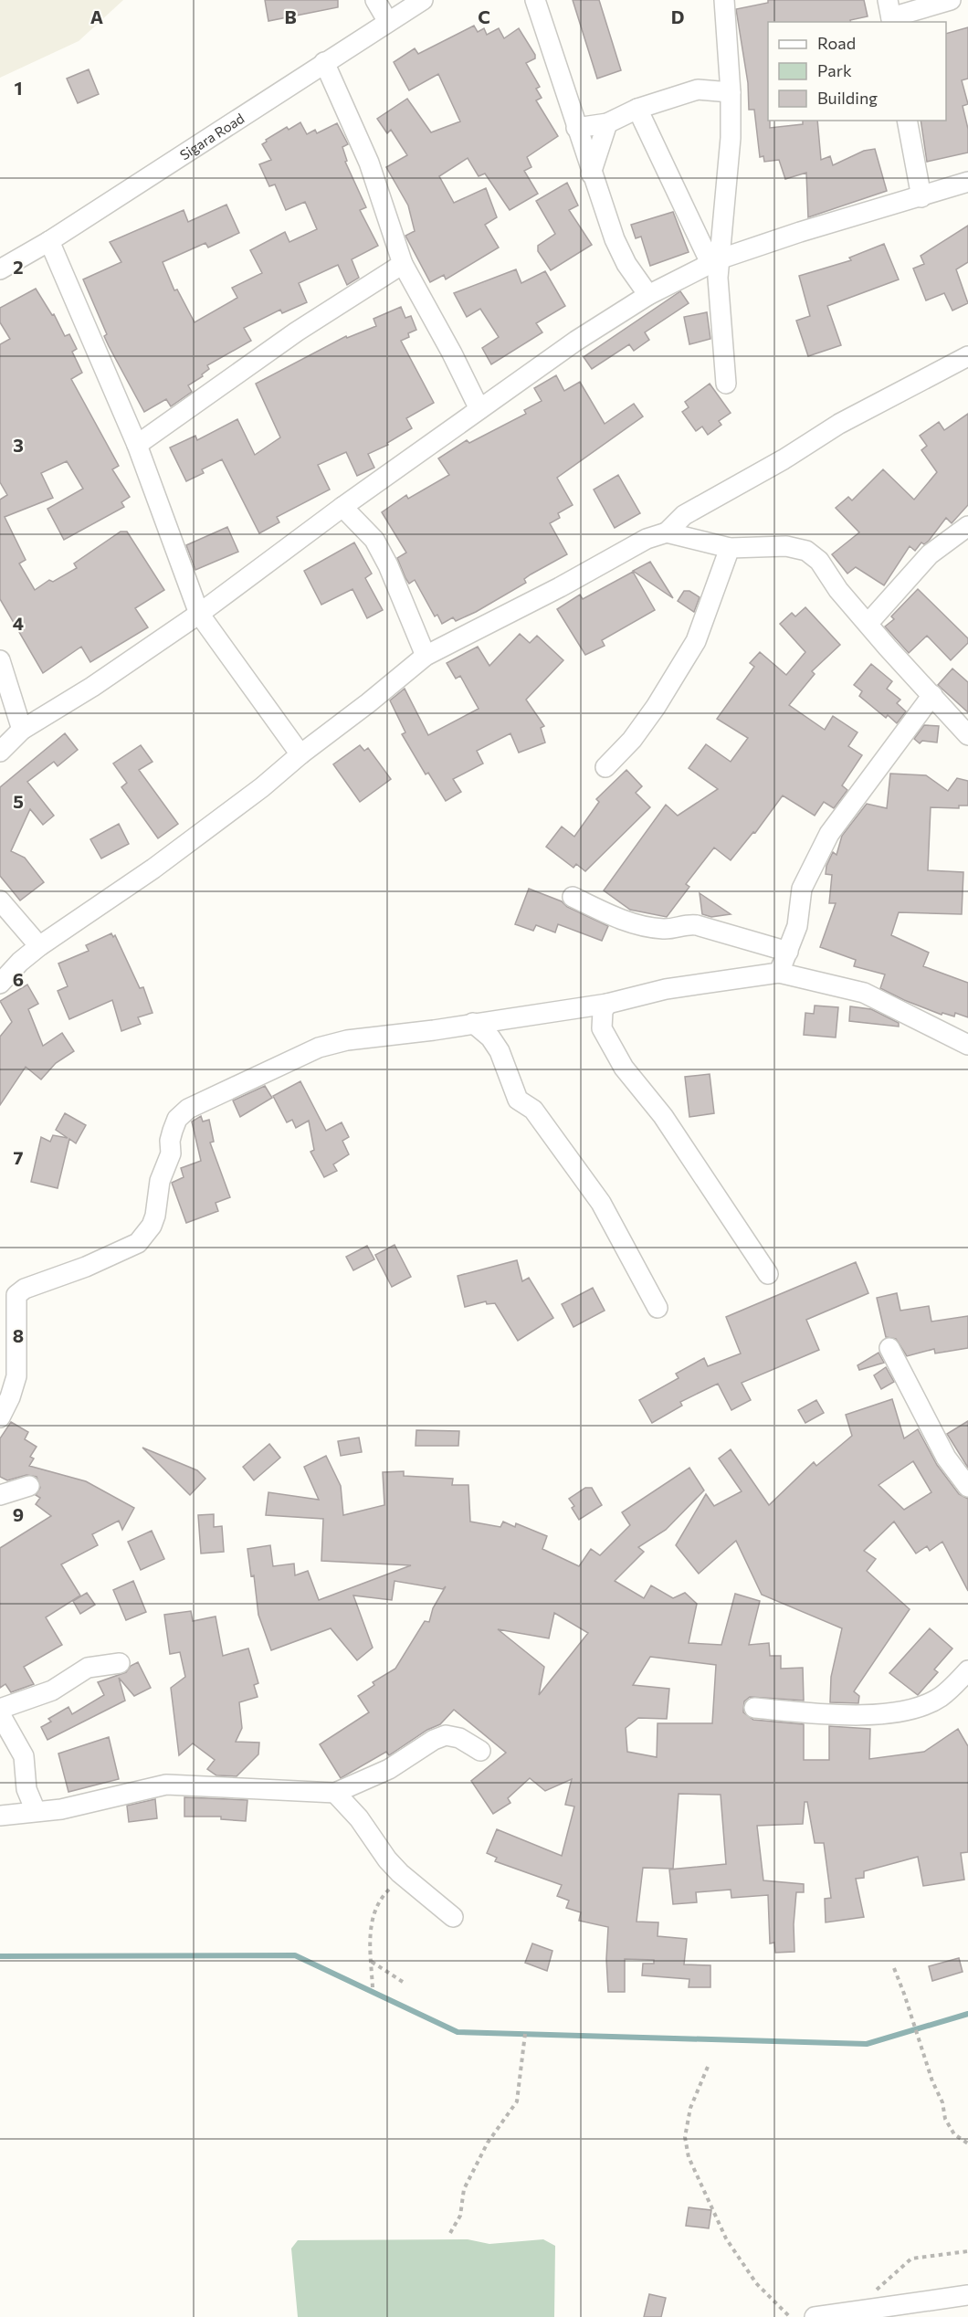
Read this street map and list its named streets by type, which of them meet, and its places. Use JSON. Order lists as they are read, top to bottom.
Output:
{
  "streets": {
    "street": ["Sigara Road"]
  },
  "legend": ["Road", "Park", "Building"],
  "grid": {
    "columns": [
      "A",
      "B",
      "C",
      "D"
    ],
    "rows": [
      "1",
      "2",
      "3",
      "4",
      "5",
      "6",
      "7",
      "8",
      "9"
    ]
  }
}
